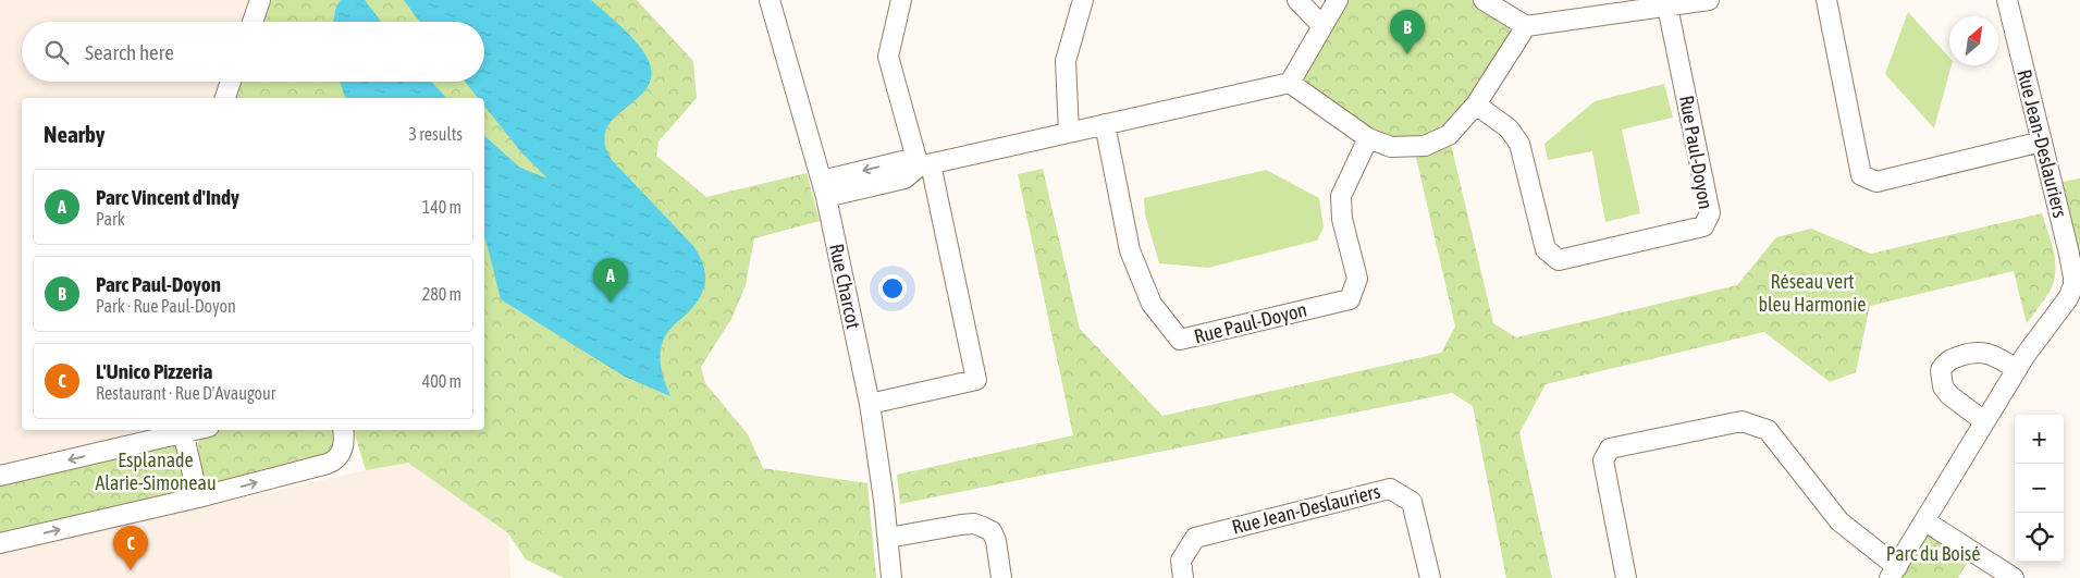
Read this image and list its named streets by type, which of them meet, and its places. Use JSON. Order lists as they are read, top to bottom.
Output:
{
  "streets": {
    "street": ["Rue Jean-Deslauriers", "Rue Paul-Doyon", "Rue Charcot"]
  },
  "parks": ["Réseau vert bleu Harmonie", "Esplanade Alarie-Simoneau", "Parc du Boisé"],
  "north": "top right",
  "page": {
    "pins": ["B", "A", "C"],
    "search": "Search here",
    "heading": ["Nearby", "3 results"],
    "list": [
      {
        "mark": "A",
        "name": "Parc Vincent d'Indy",
        "note": "Park",
        "value": "140 m"
      },
      {
        "mark": "B",
        "name": "Parc Paul-Doyon",
        "note": "Park · Rue Paul-Doyon",
        "value": "280 m"
      },
      {
        "mark": "C",
        "name": "L'Unico Pizzeria",
        "note": "Restaurant · Rue D'Avaugour",
        "value": "400 m"
      }
    ],
    "map_buttons": ["+", "−"]
  }
}
